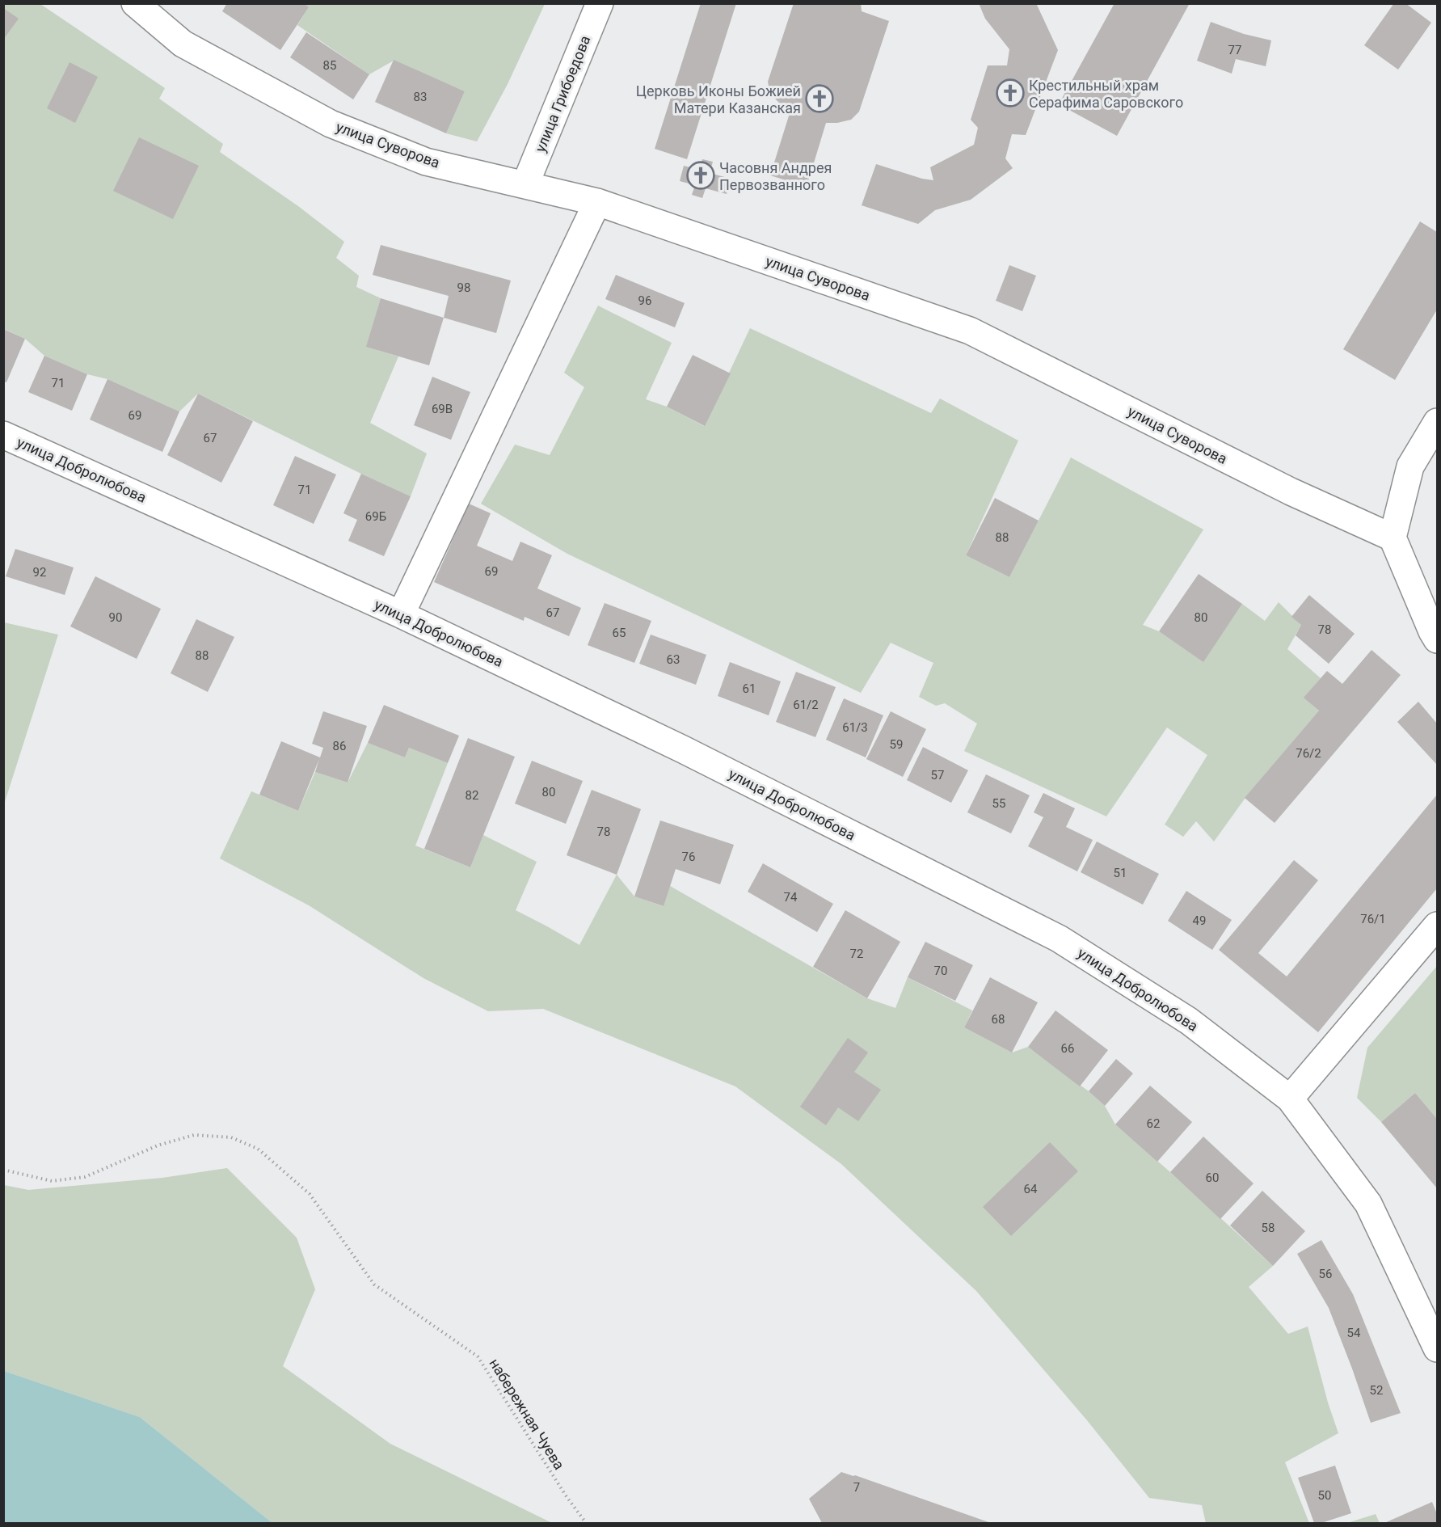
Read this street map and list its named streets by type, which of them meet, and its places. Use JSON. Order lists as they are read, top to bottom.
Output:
{
  "streets": {
    "street": ["улица Грибоедова", "улица Суворова", "улица Добролюбова"],
    "path": ["набережная Чуева"]
  },
  "crossings": [
    ["улица Грибоедова", "улица Суворова"]
  ],
  "places": {
    "church": ["Крестильный храм Серафима Саровского", "Церковь Иконы Божией Матери Казанская", "Часовня Андрея Первозванного"]
  },
  "house_numbers": [
    "77",
    "85",
    "83",
    "98",
    "96",
    "71",
    "69В",
    "69",
    "67",
    "71",
    "69Б",
    "88",
    "69",
    "92",
    "67",
    "90",
    "80",
    "78",
    "65",
    "88",
    "63",
    "61",
    "61/2",
    "61/3",
    "59",
    "86",
    "76/2",
    "57",
    "80",
    "82",
    "55",
    "78",
    "76",
    "51",
    "74",
    "76/1",
    "49",
    "72",
    "70",
    "68",
    "66",
    "62",
    "60",
    "64",
    "58",
    "56",
    "54",
    "52",
    "7",
    "50"
  ]
}
